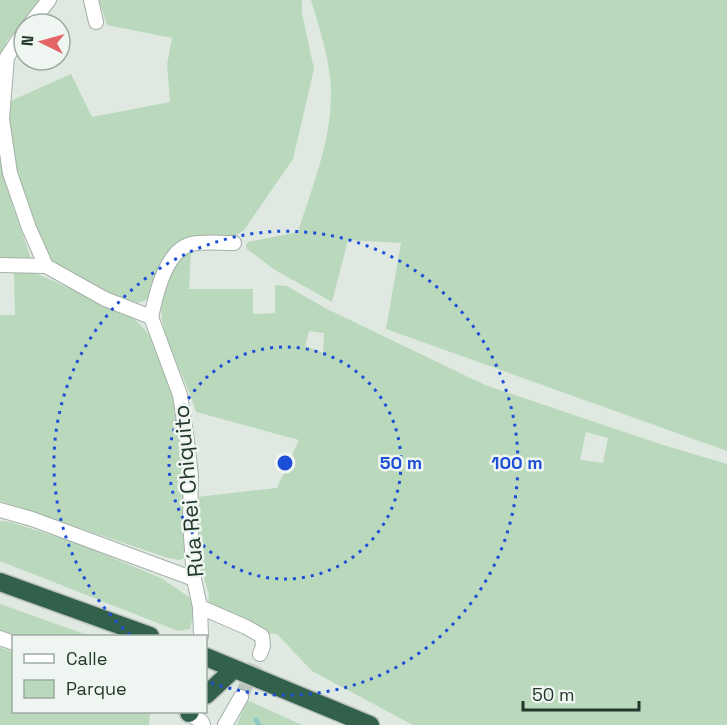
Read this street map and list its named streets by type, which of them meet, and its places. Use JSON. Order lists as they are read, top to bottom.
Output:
{
  "streets": {
    "street": ["Rúa Rei Chiquito"]
  },
  "legend": ["Calle", "Parque"],
  "scale_bar": "50 m",
  "north": "left",
  "rings": ["50 m", "100 m"]
}
